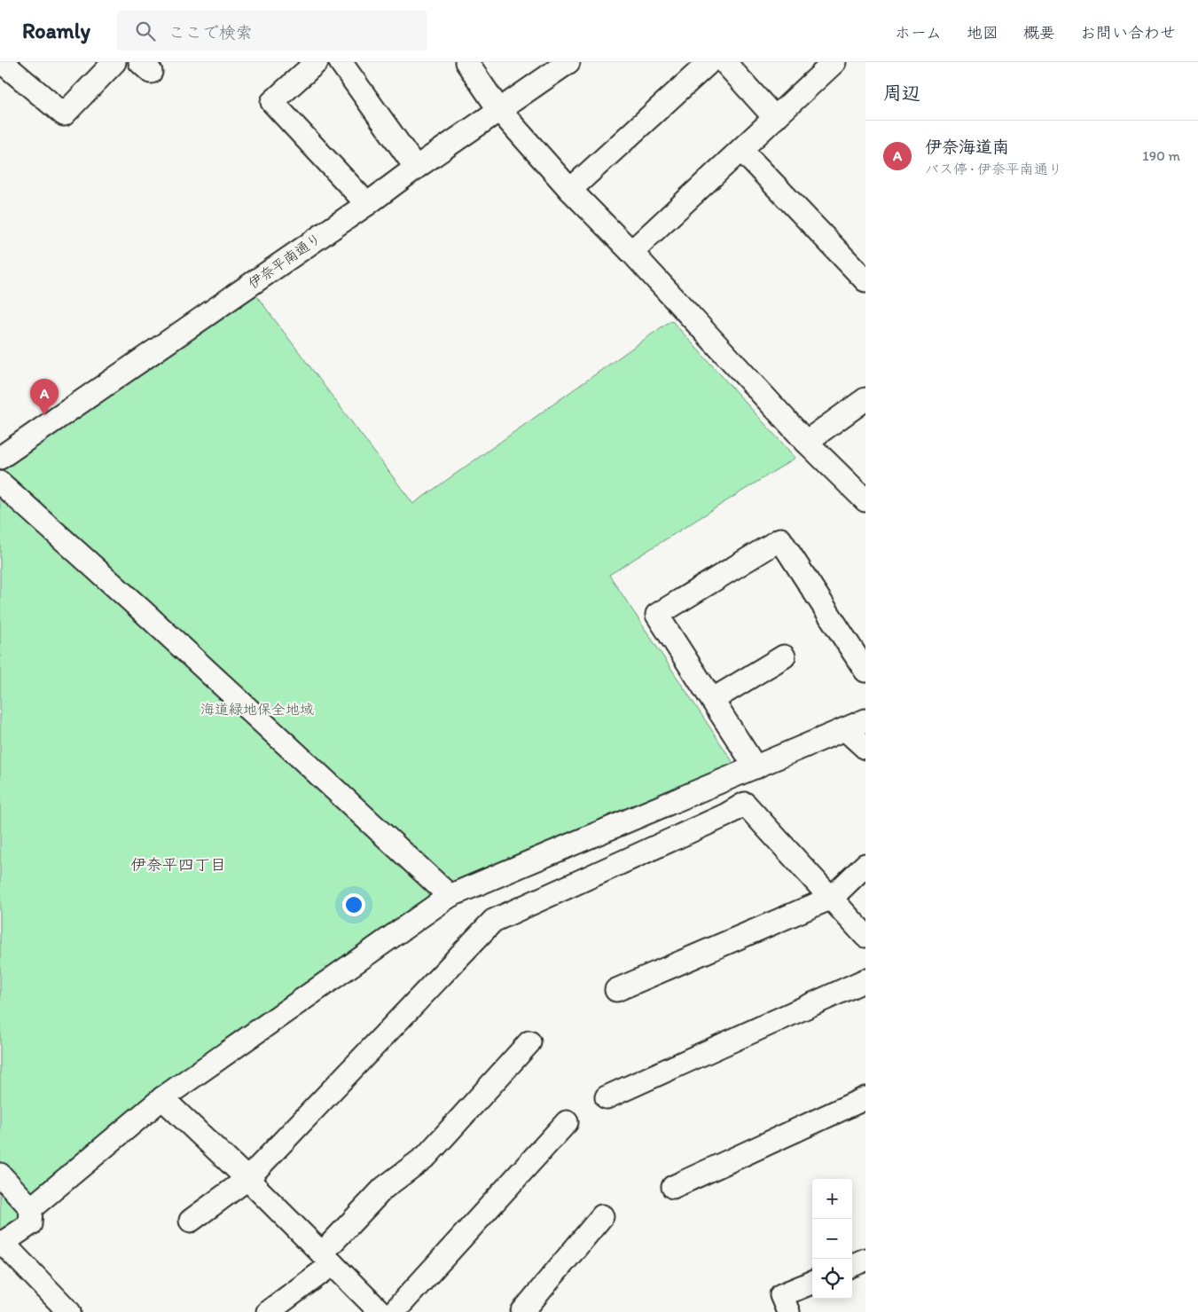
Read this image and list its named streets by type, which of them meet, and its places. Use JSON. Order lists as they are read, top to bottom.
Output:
{
  "streets": {
    "street": ["伊奈平南通り"]
  },
  "districts": ["伊奈平四丁目"],
  "parks": ["海道緑地保全地域"],
  "page": {
    "header": "Roamly",
    "search": "ここで検索",
    "nav": [
      "ホーム",
      "地図",
      "概要",
      "お問い合わせ"
    ],
    "heading": "周辺",
    "list": [
      {
        "mark": "A",
        "name": "伊奈海道南",
        "note": "バス停 · 伊奈平南通り",
        "value": "190 m"
      }
    ],
    "pins": "A",
    "map_buttons": ["+", "−"]
  }
}
